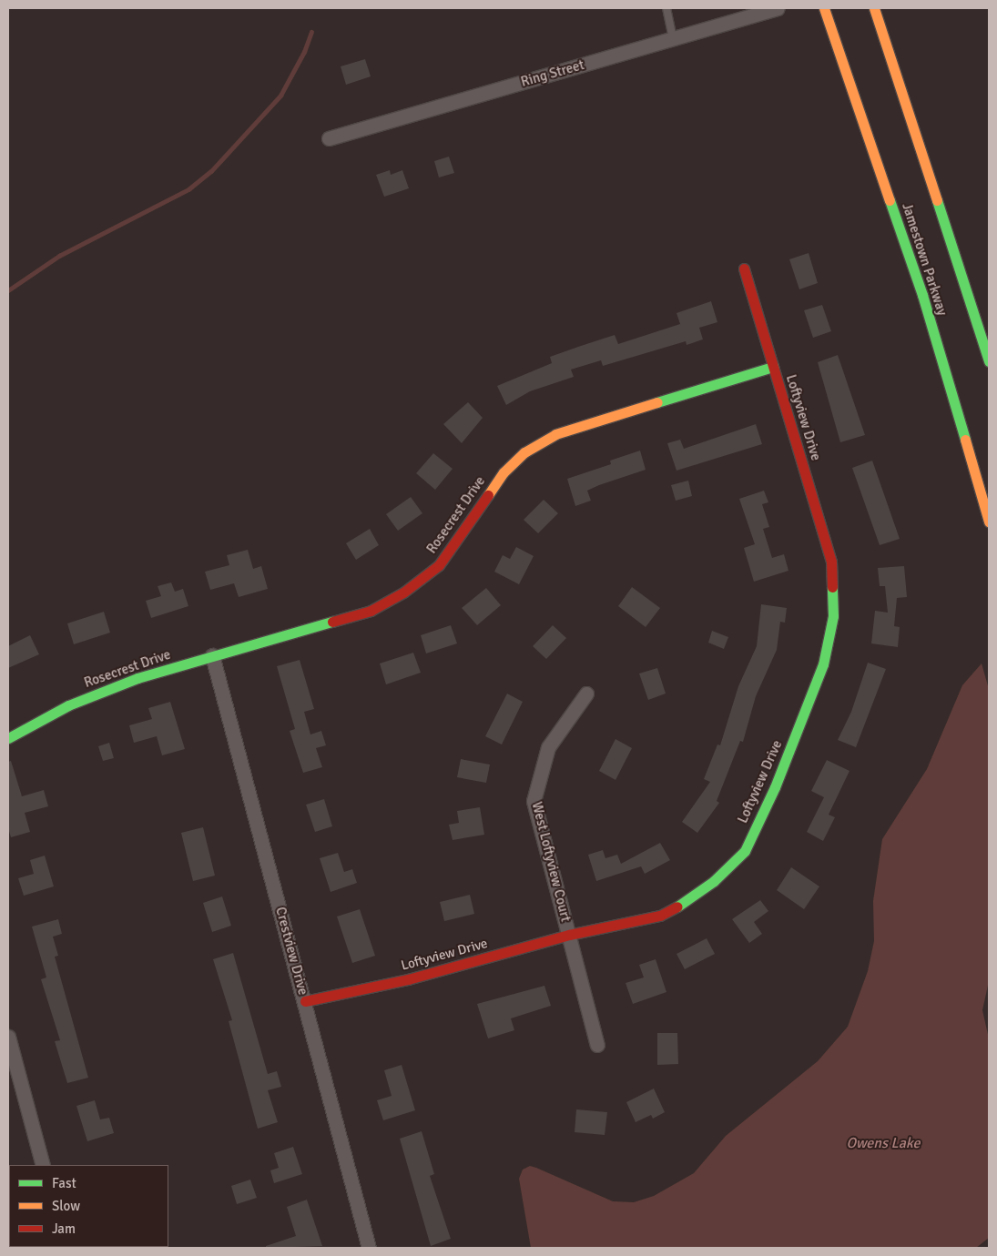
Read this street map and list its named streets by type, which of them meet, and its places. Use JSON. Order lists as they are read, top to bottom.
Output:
{
  "streets": {
    "street": [
      "Ring Street",
      "Jamestown Parkway",
      "Loftyview Drive",
      "Rosecrest Drive",
      "West Loftyview Court",
      "Crestview Drive"
    ]
  },
  "crossings": [
    ["Loftyview Drive", "Rosecrest Drive"],
    ["Loftyview Drive", "West Loftyview Court"],
    ["Loftyview Drive", "Crestview Drive"],
    ["Rosecrest Drive", "Crestview Drive"]
  ],
  "water": ["Owens Lake"],
  "legend": ["Fast", "Slow", "Jam"]
}
